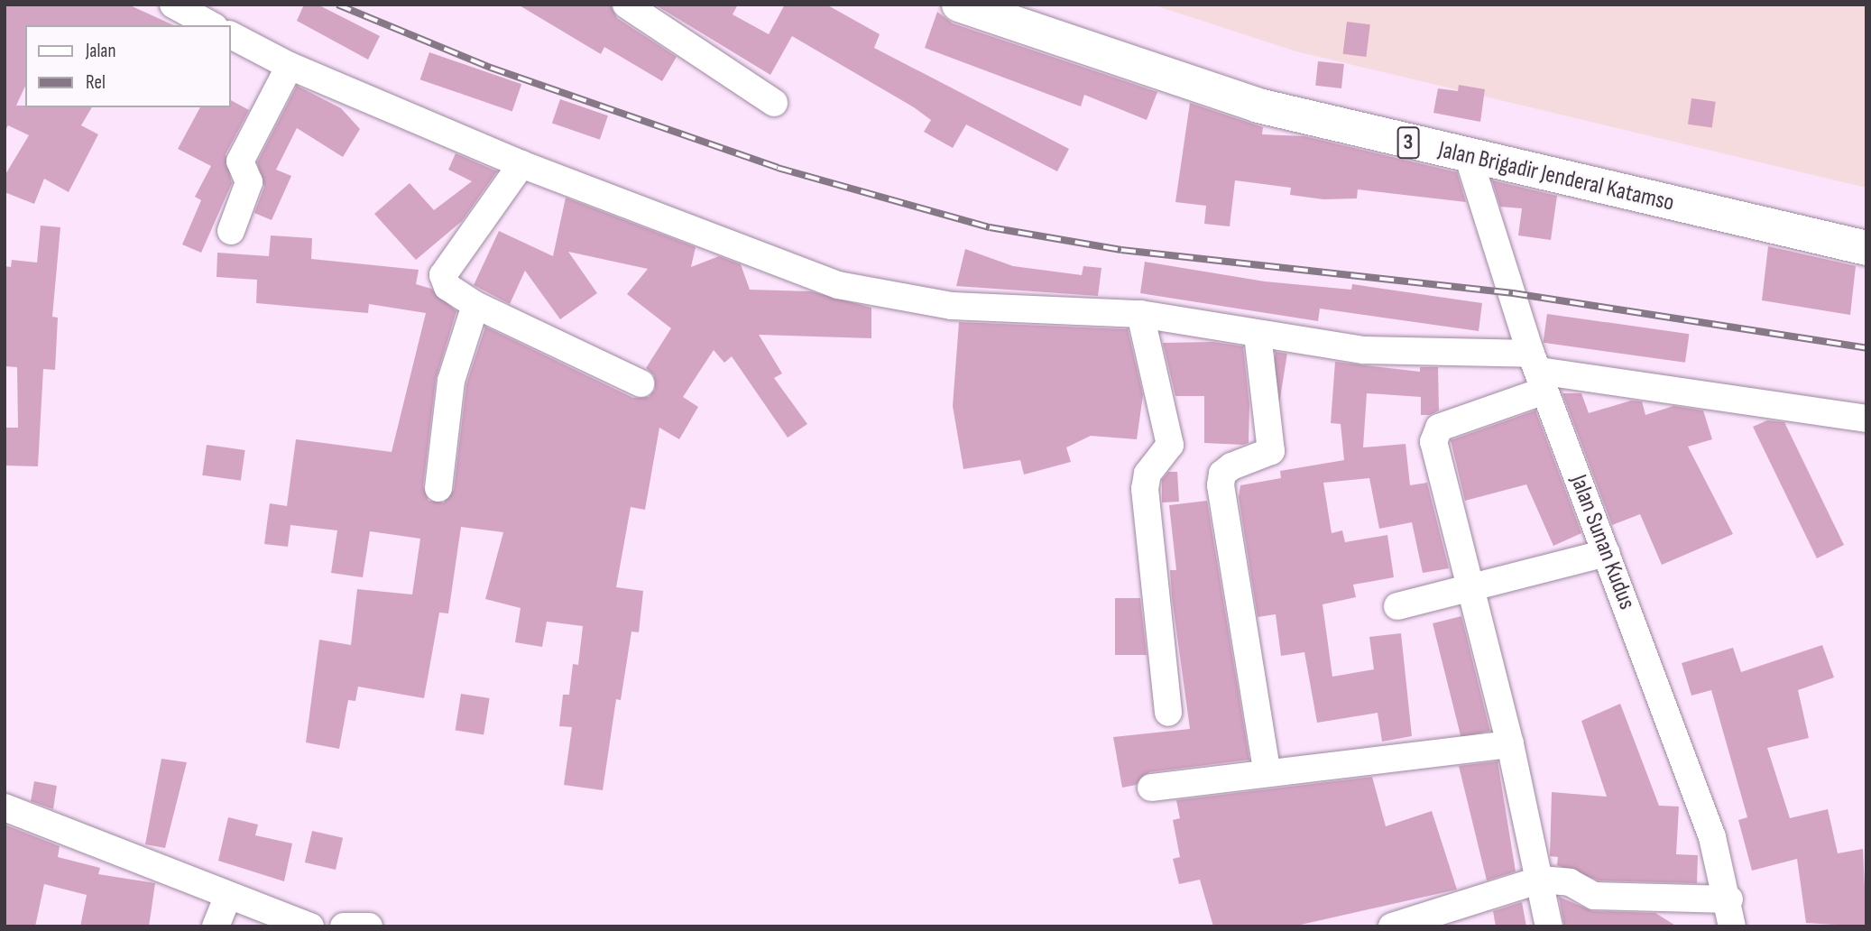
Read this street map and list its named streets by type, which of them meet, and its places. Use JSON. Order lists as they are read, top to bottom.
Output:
{
  "streets": {
    "highway": ["3", "Jalan Brigadir Jenderal Katamso"],
    "street": ["Jalan Sunan Kudus"]
  },
  "crossings": [
    ["Jalan Brigadir Jenderal Katamso", "Jalan Sunan Kudus"]
  ],
  "legend": ["Jalan", "Rel"]
}
